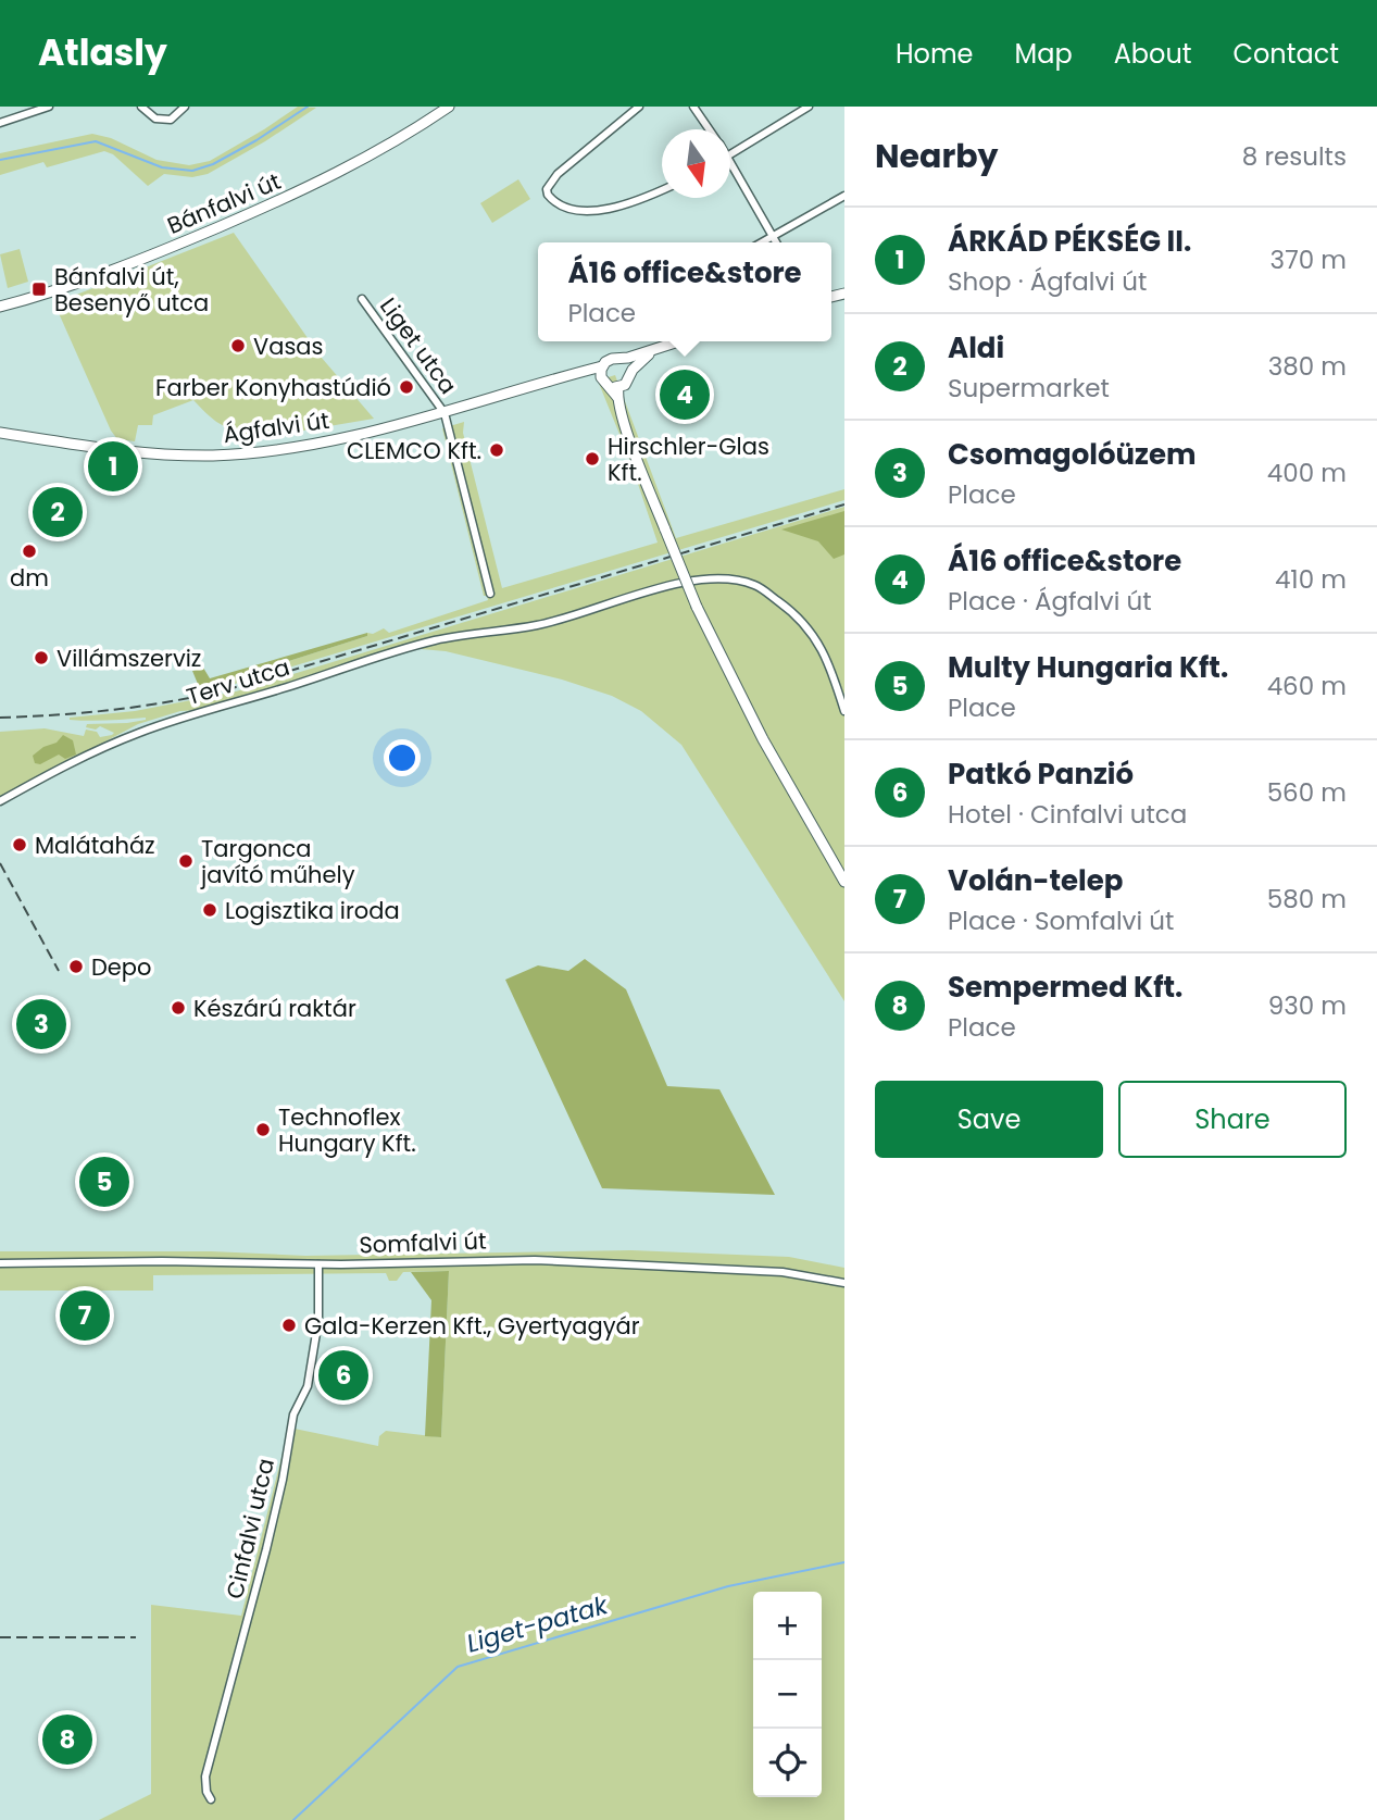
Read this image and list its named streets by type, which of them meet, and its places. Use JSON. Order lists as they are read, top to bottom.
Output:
{
  "streets": {
    "main road": ["Bánfalvi út", "Ágfalvi út"],
    "street": [
      "Liget utca",
      "Terv utca",
      "Somfalvi út",
      "Cinfalvi utca"
    ]
  },
  "crossings": [
    ["Liget utca", "Ágfalvi út"],
    ["Somfalvi út", "Cinfalvi utca"]
  ],
  "water": ["Liget-patak"],
  "places": {
    "transit": ["Bánfalvi út, Besenyő utca"],
    "other": [
      "Vasas",
      "Farber Konyhastúdió",
      "CLEMCO Kft.",
      "Hirschler-Glas Kft.",
      "dm",
      "Villámszerviz",
      "Malátaház",
      "Targonca javító műhely",
      "Logisztika iroda",
      "Depo",
      "Készárú raktár",
      "Technoflex Hungary Kft.",
      "Gala-Kerzen Kft., Gyertyagyár"
    ]
  },
  "north": "bottom",
  "page": {
    "header": "Atlasly",
    "nav": [
      "Home",
      "Map",
      "About",
      "Contact"
    ],
    "heading": ["Nearby", "8 results"],
    "list": [
      {
        "mark": "1",
        "name": "ÁRKÁD PÉKSÉG II.",
        "note": "Shop · Ágfalvi út",
        "value": "370 m"
      },
      {
        "mark": "2",
        "name": "Aldi",
        "note": "Supermarket",
        "value": "380 m"
      },
      {
        "mark": "3",
        "name": "Csomagolóüzem",
        "note": "Place",
        "value": "400 m"
      },
      {
        "mark": "4",
        "name": "Á16 office&store",
        "note": "Place · Ágfalvi út",
        "value": "410 m"
      },
      {
        "mark": "5",
        "name": "Multy Hungaria Kft.",
        "note": "Place",
        "value": "460 m"
      },
      {
        "mark": "6",
        "name": "Patkó Panzió",
        "note": "Hotel · Cinfalvi utca",
        "value": "560 m"
      },
      {
        "mark": "7",
        "name": "Volán-telep",
        "note": "Place · Somfalvi út",
        "value": "580 m"
      },
      {
        "mark": "8",
        "name": "Sempermed Kft.",
        "note": "Place",
        "value": "930 m"
      }
    ],
    "popup": ["Á16 office&store", "Place"],
    "pins": [
      "4",
      "1",
      "2",
      "3",
      "5",
      "7",
      "6",
      "8"
    ],
    "buttons": ["Save", "Share"],
    "map_buttons": ["+", "−"]
  }
}
